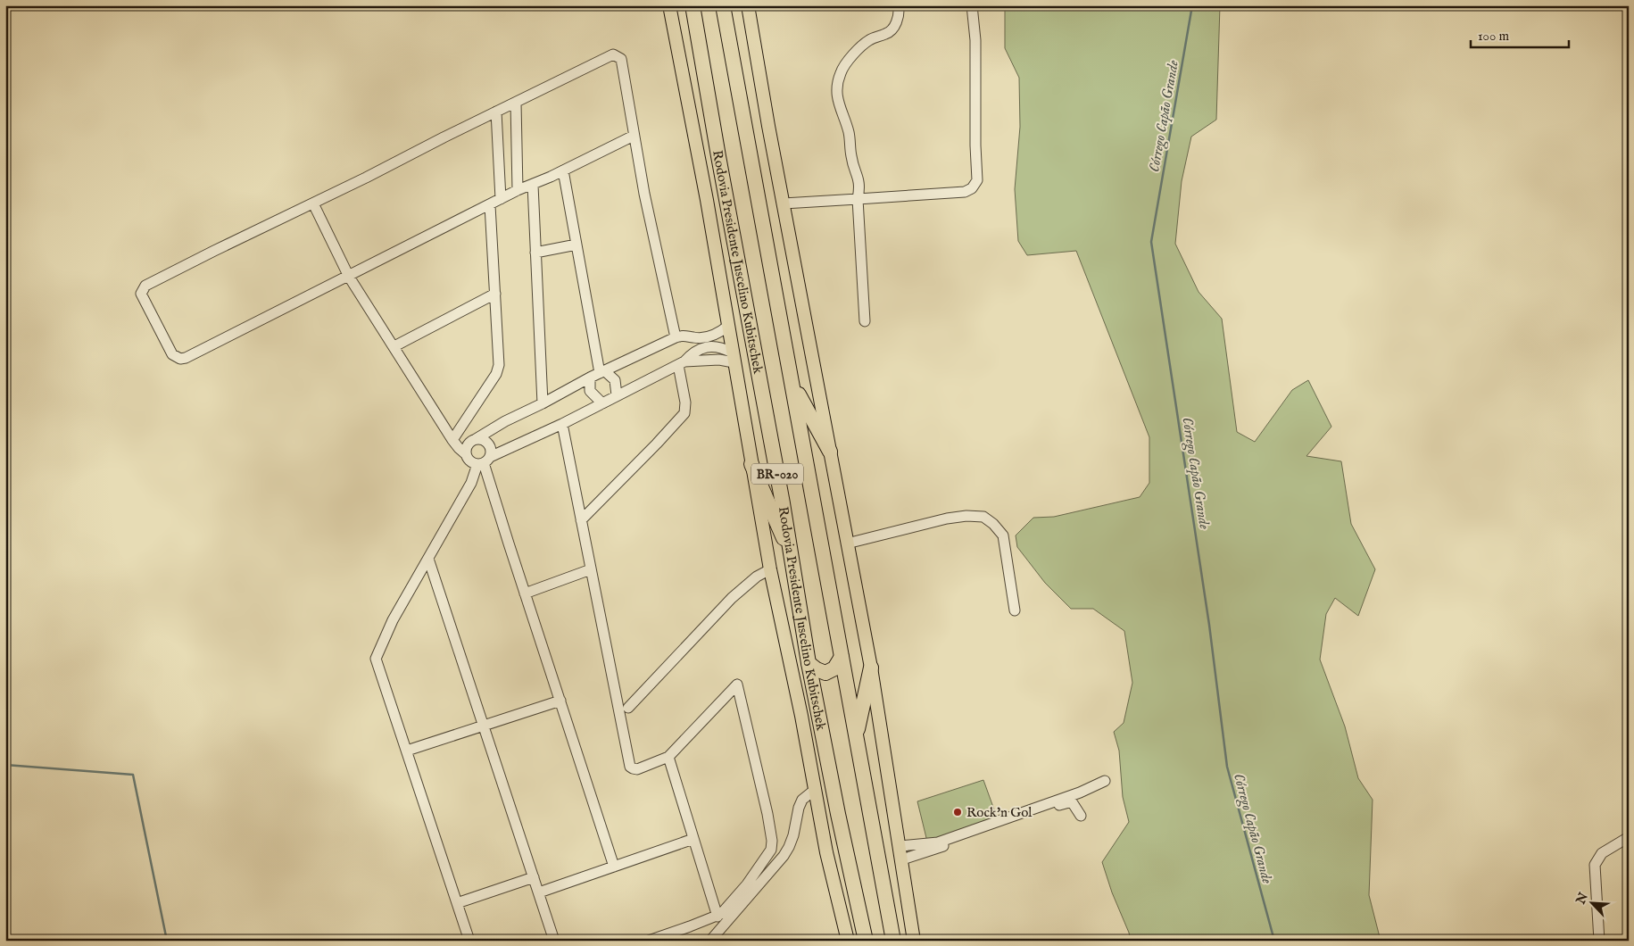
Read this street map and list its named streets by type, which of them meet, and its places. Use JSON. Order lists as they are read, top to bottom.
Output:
{
  "streets": {
    "highway": ["Rodovia Presidente Juscelino Kubitschek", "BR-020"]
  },
  "water": ["Córrego Capão Grande"],
  "places": ["Rock'n Gol"],
  "scale_bar": "100 m",
  "north": "top left"
}
